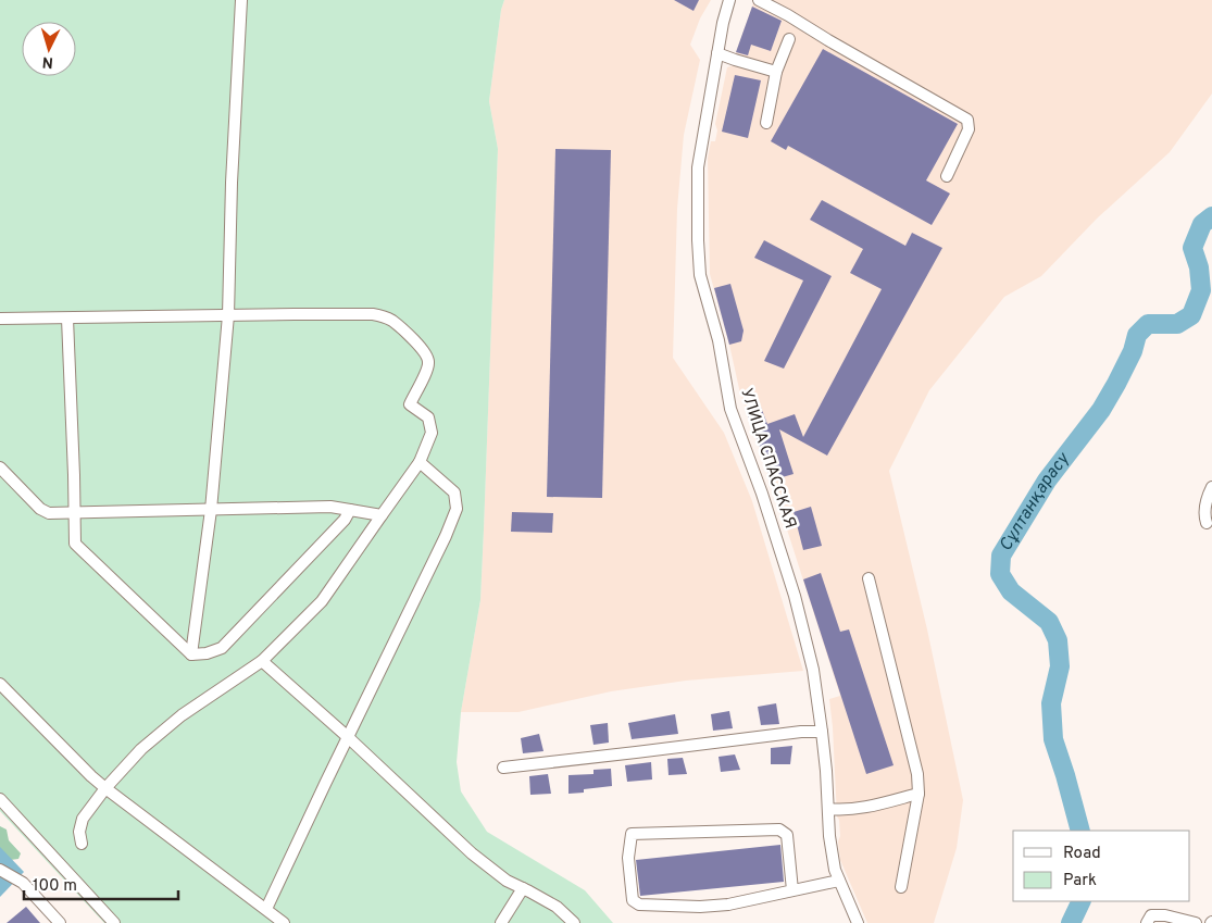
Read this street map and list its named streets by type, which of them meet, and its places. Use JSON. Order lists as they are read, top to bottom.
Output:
{
  "streets": {
    "street": ["УЛИЦА СПАССКАЯ"]
  },
  "water": ["Сұлтанқарасу"],
  "legend": ["Road", "Park"],
  "scale_bar": "100 m",
  "north": "bottom"
}
